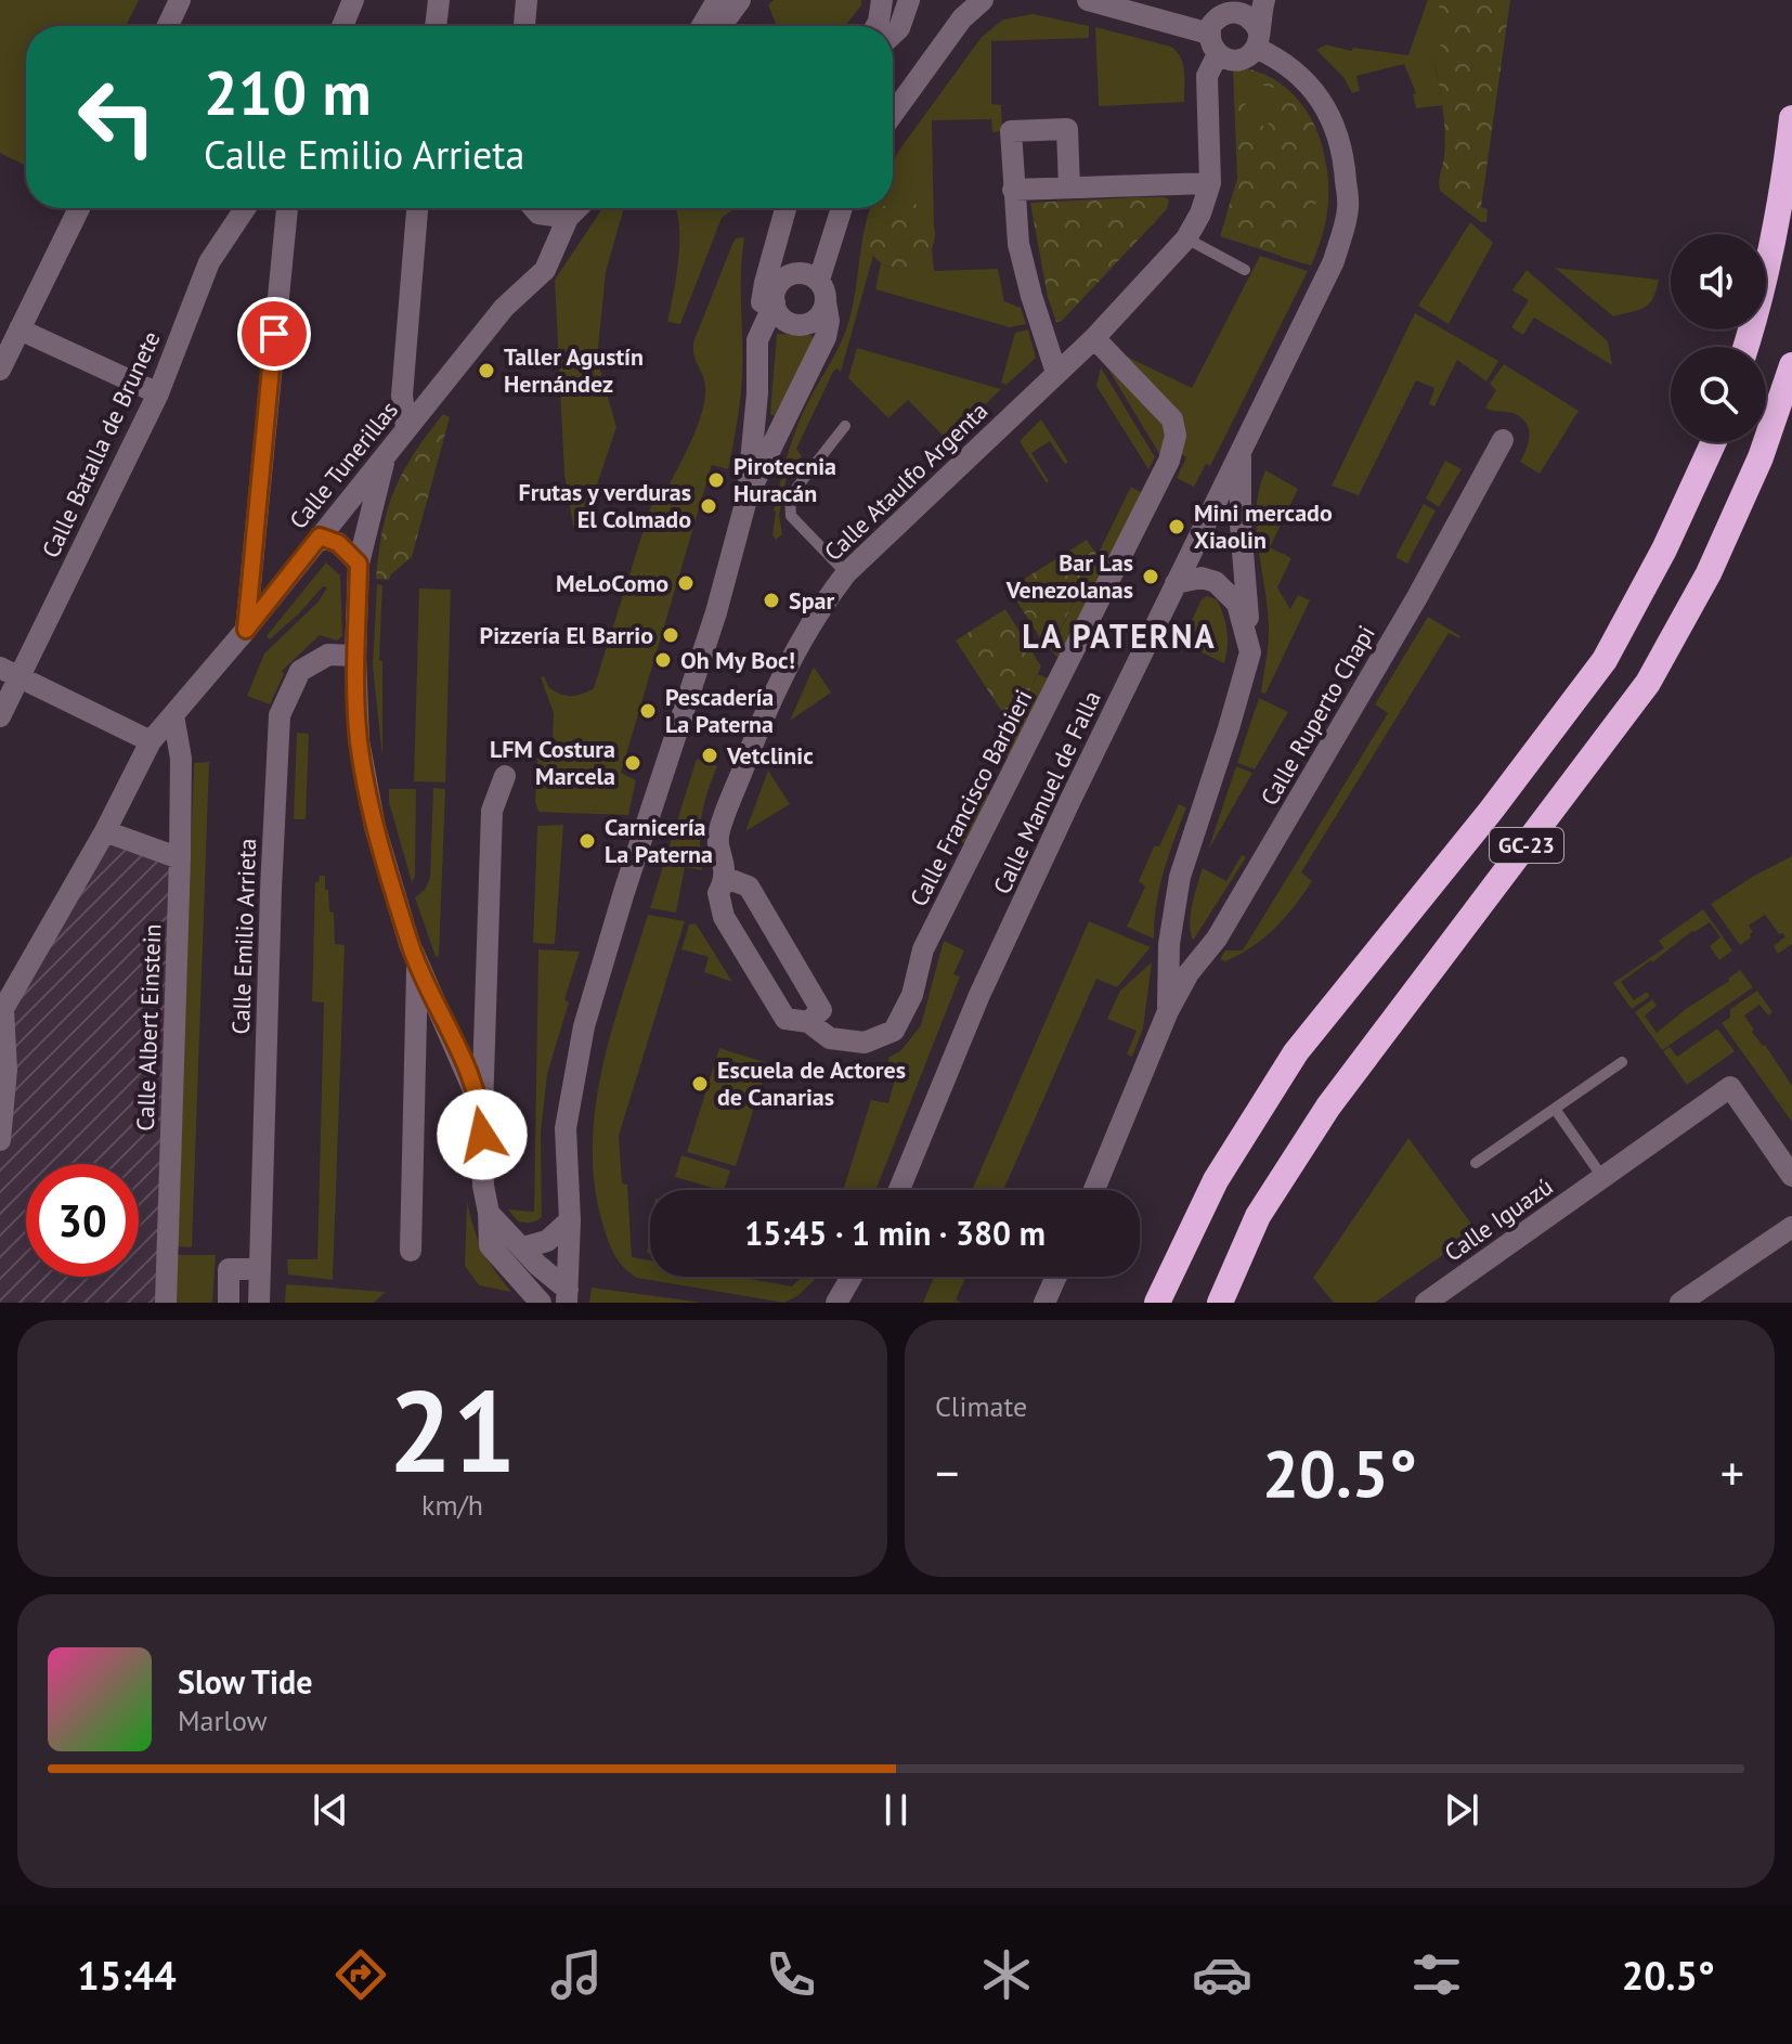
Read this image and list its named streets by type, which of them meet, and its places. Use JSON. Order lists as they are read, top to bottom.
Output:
{
  "streets": {
    "highway": ["GC-23"],
    "street": [
      "Calle Batalla de Brunete",
      "Calle Tunerillas",
      "Calle Ataulfo Argenta",
      "Calle Ruperto Chapi",
      "Calle Manuel de Falla",
      "Calle Francisco Barbieri",
      "Calle Emilio Arrieta",
      "Calle Albert Einstein",
      "Calle Iguazú"
    ]
  },
  "crossings": [
    ["Calle Tunerillas", "Calle Albert Einstein"],
    ["Calle Ataulfo Argenta", "Calle Manuel de Falla"],
    ["Calle Ataulfo Argenta", "Calle Francisco Barbieri"]
  ],
  "districts": ["LA PATERNA"],
  "places": [
    "Taller Agustín Hernández",
    "Pirotecnia Huracán",
    "Frutas y verduras El Colmado",
    "Mini mercado Xiaolin",
    "Bar Las Venezolanas",
    "MeLoComo",
    "Spar",
    "Pizzería El Barrio",
    "Oh My Boc!",
    "Pescadería La Paterna",
    "Vetclinic",
    "LFM Costura Marcela",
    "Carnicería La Paterna",
    "Escuela de Actores de Canarias"
  ],
  "page": {
    "turn": ["210 m", "Calle Emilio Arrieta"],
    "limit": "30",
    "trip": "15:45 · 1 min · 380 m",
    "tile": [
      ["21", "km/h"],
      "Climate"
    ],
    "heat": ["−", "20.5°", "+"],
    "song": ["Slow Tide", "Marlow"],
    "tabs": ["15:44", "20.5°"]
  }
}
